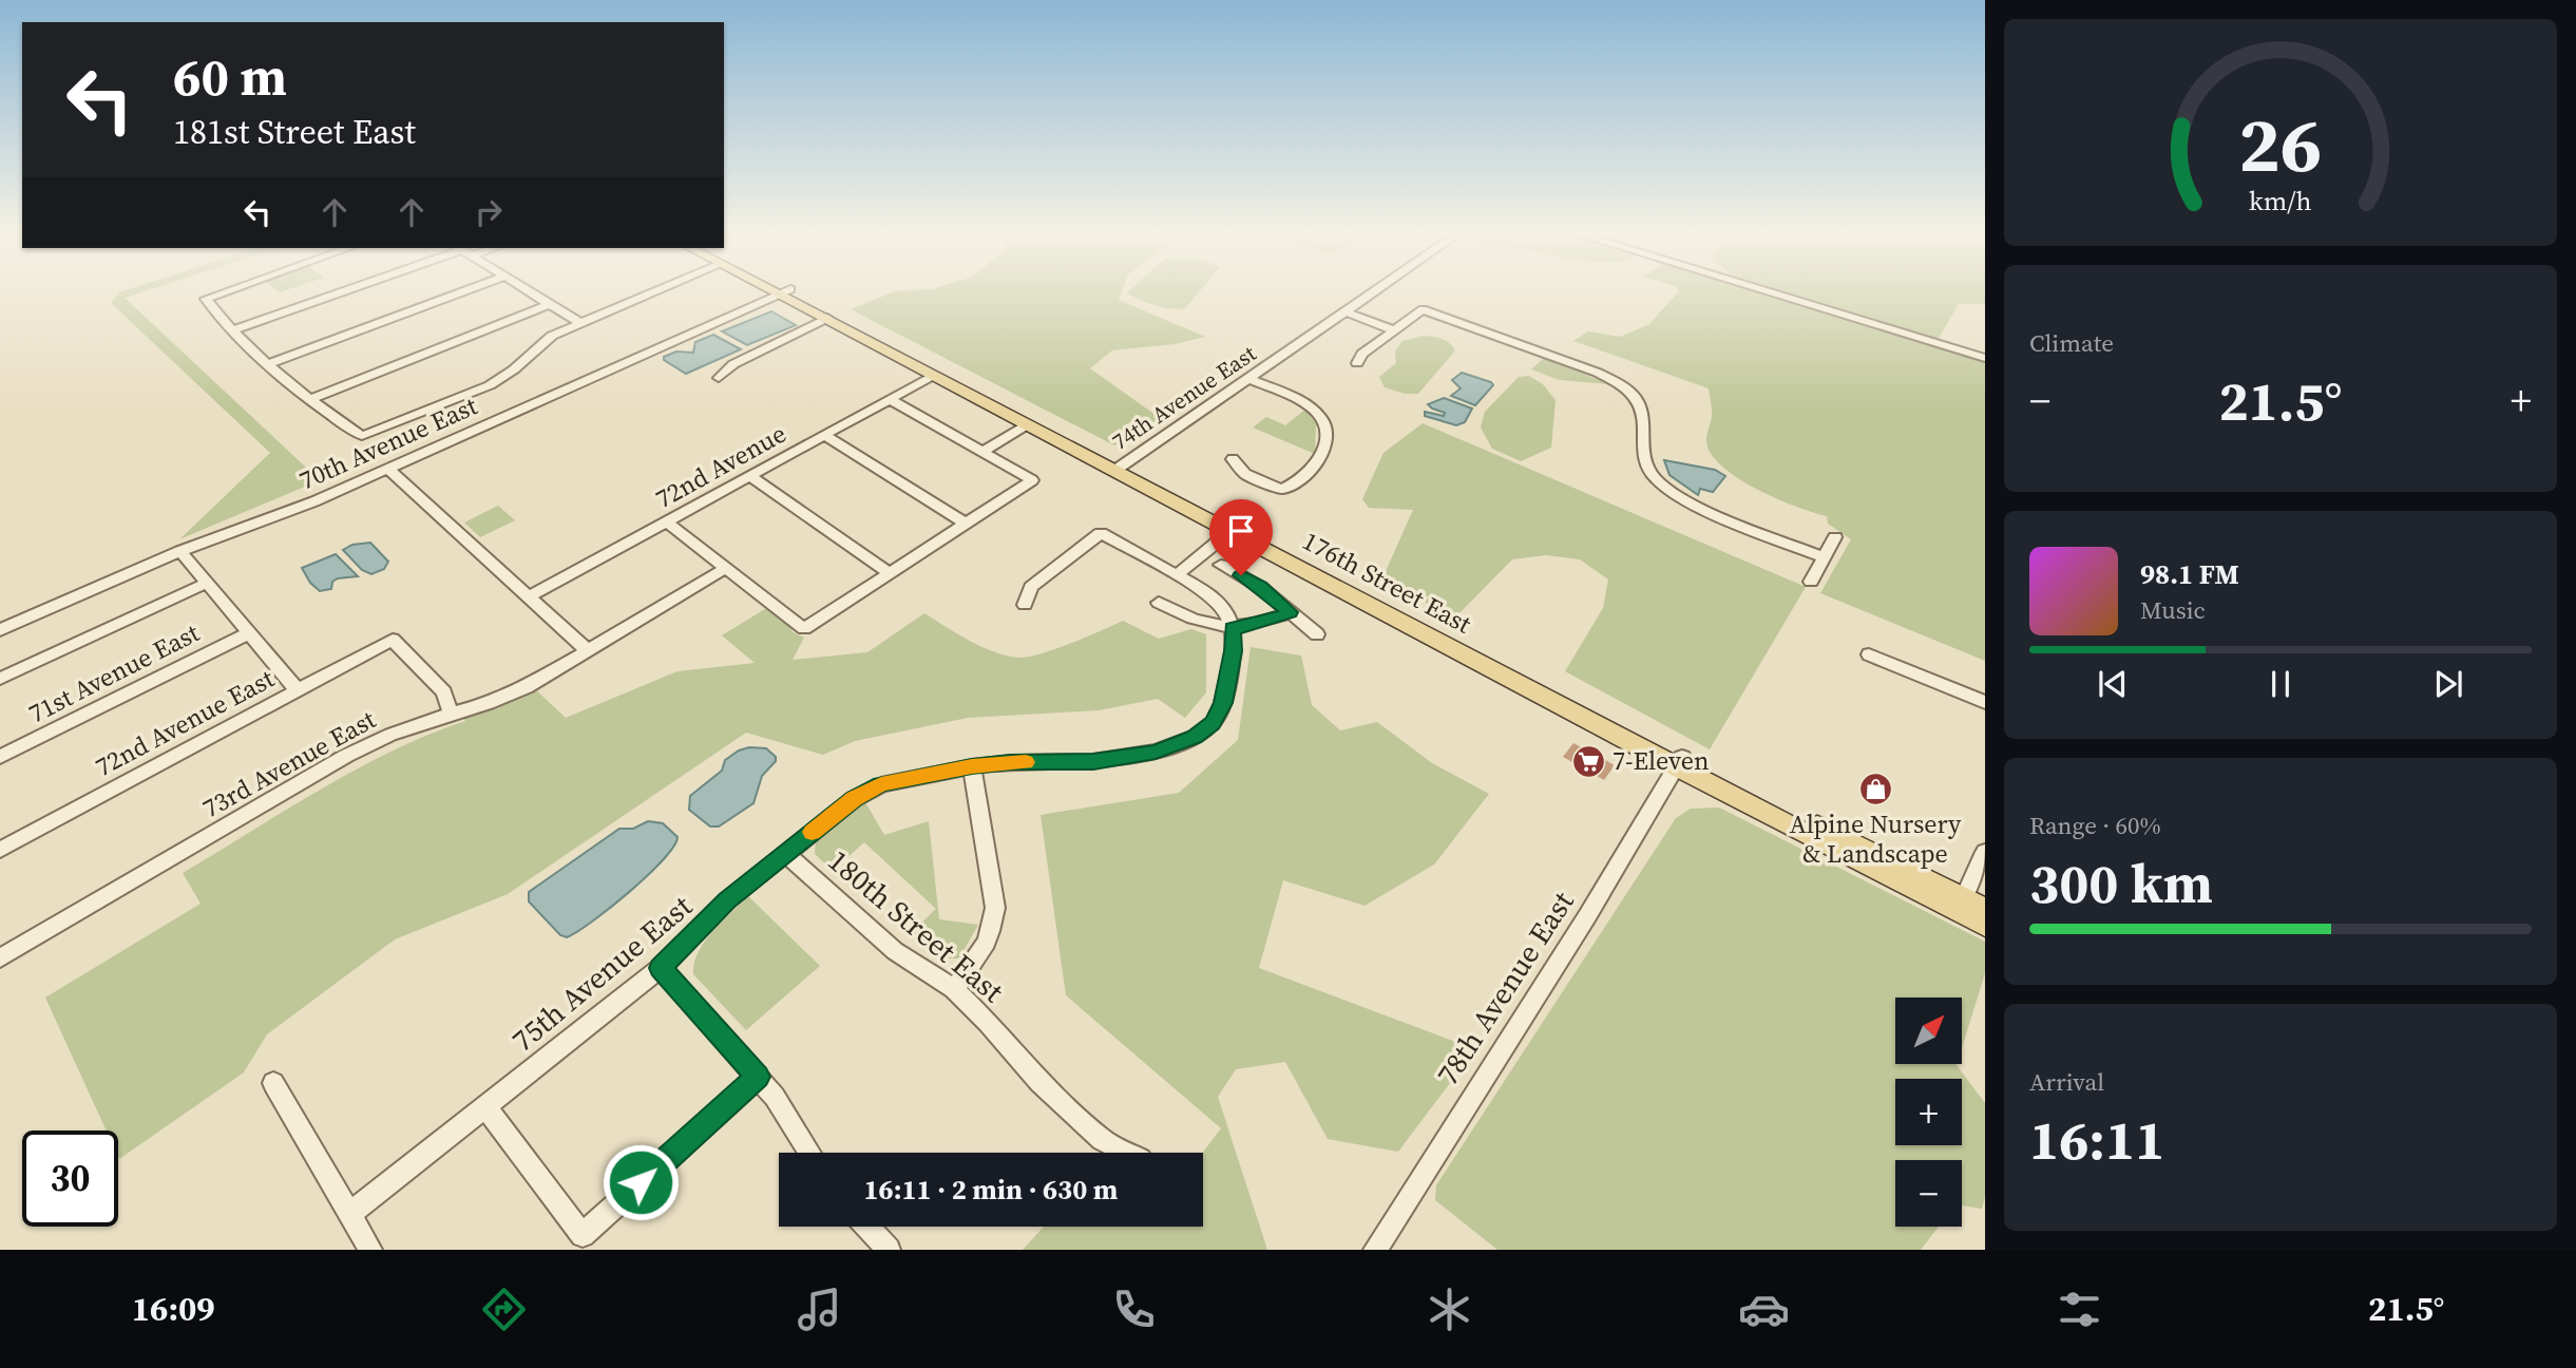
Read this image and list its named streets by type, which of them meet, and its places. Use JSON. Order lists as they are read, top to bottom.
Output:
{
  "streets": {
    "main road": ["176th Street East"],
    "street": [
      "74th Avenue East",
      "70th Avenue East",
      "72nd Avenue",
      "71st Avenue East",
      "72nd Avenue East",
      "73rd Avenue East",
      "180th Street East",
      "75th Avenue East",
      "78th Avenue East"
    ]
  },
  "crossings": [
    ["74th Avenue East", "176th Street East"],
    ["70th Avenue East", "176th Street East"],
    ["72nd Avenue", "176th Street East"],
    ["176th Street East", "78th Avenue East"],
    ["72nd Avenue East", "73rd Avenue East"],
    ["180th Street East", "75th Avenue East"]
  ],
  "places": {
    "supermarket": ["7-Eleven"],
    "shop": ["Alpine Nursery & Landscape"]
  },
  "north": "top right",
  "page": {
    "turn": ["60 m", "181st Street East"],
    "tile": [
      "Climate",
      ["Range · 60%", "300 km"],
      ["Arrival", "16:11"]
    ],
    "heat": ["−", "21.5°", "+"],
    "song": ["98.1 FM", "Music"],
    "map_buttons": ["+", "−"],
    "limit": "30",
    "trip": "16:11 · 2 min · 630 m",
    "tabs": ["16:09", "21.5°"],
    "gauge": ["26", "km/h"]
  }
}
